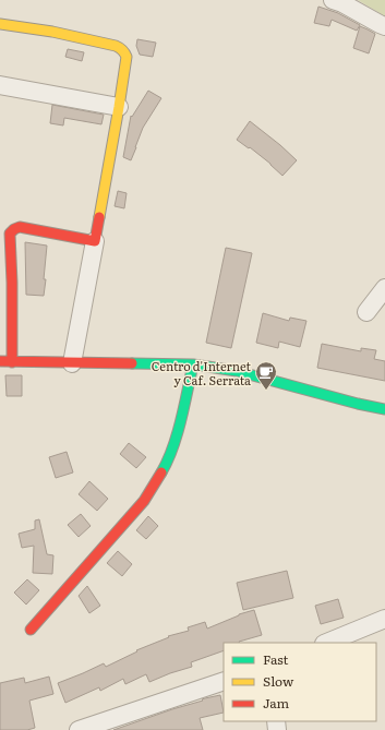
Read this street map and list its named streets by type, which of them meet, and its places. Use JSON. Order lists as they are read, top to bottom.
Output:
{
  "places": {
    "cafe": ["Centro d'Internet y Caf. Serrata"]
  },
  "legend": ["Fast", "Slow", "Jam"]
}
